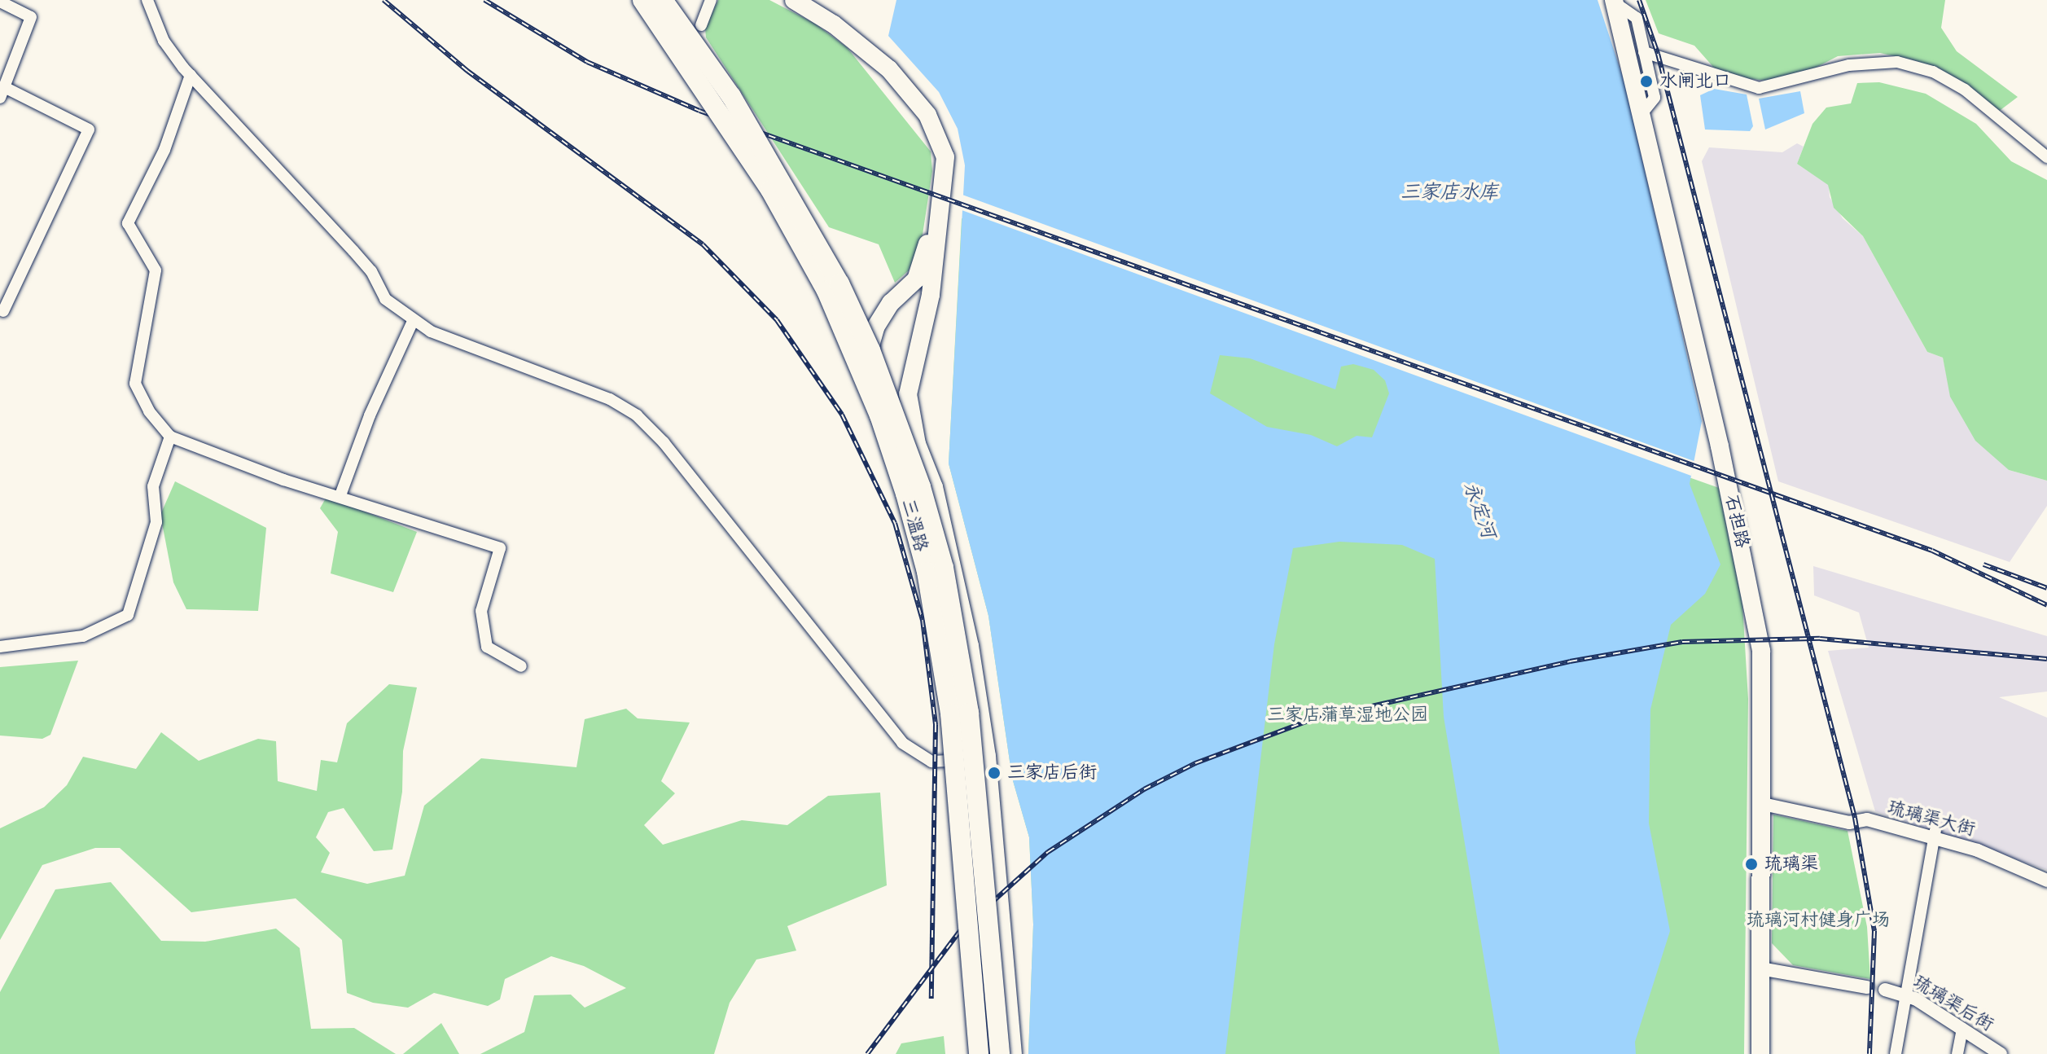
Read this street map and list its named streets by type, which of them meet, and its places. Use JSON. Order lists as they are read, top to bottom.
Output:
{
  "streets": {
    "main road": ["石担路", "三温路"],
    "street": ["琉璃渠大街", "琉璃渠后街"]
  },
  "crossings": [
    ["石担路", "琉璃渠大街"]
  ],
  "water": ["三家店水库", "永定河"],
  "parks": ["三家店蒲草湿地公园", "琉璃河村健身广场"],
  "places": ["水闸北口", "三家店后街", "琉璃渠"]
}
